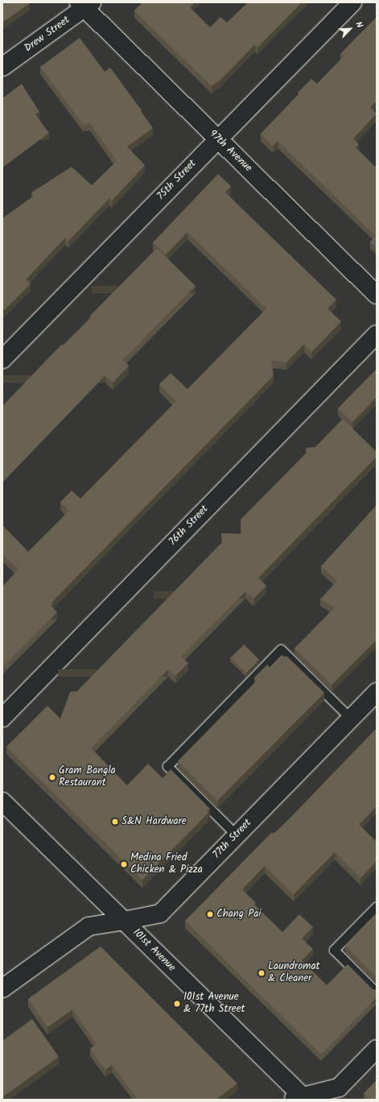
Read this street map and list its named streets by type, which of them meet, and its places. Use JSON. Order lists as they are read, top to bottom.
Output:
{
  "streets": {
    "street": [
      "Drew Street",
      "97th Avenue",
      "75th Street",
      "76th Street",
      "77th Street",
      "101st Avenue"
    ]
  },
  "crossings": [
    ["Drew Street", "97th Avenue"],
    ["97th Avenue", "75th Street"],
    ["77th Street", "101st Avenue"]
  ],
  "places": [
    "Gram Bangla Restaurant",
    "S&N Hardware",
    "Medina Fried Chicken & Pizza",
    "Chang Pai",
    "Laundromat & Cleaner",
    "101st Avenue & 77th Street"
  ],
  "north": "top right"
}
